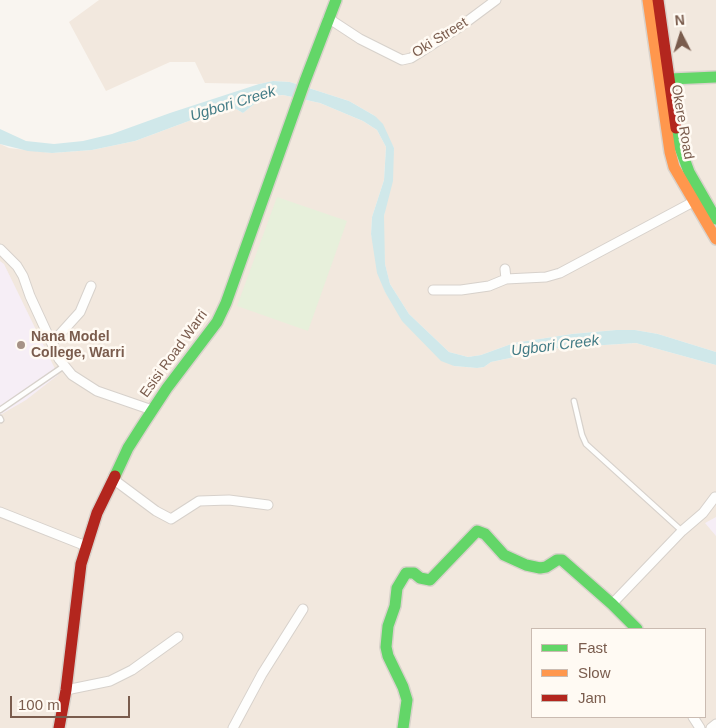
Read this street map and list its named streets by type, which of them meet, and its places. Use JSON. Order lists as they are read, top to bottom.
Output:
{
  "streets": {
    "street": ["Oki Street", "Okere Road", "Esisi Road Warri"]
  },
  "crossings": [
    ["Oki Street", "Esisi Road Warri"]
  ],
  "water": ["Ugbori Creek"],
  "places": ["Nana Model College, Warri"],
  "legend": ["Fast", "Slow", "Jam"],
  "scale_bar": "100 m",
  "north": "top"
}
